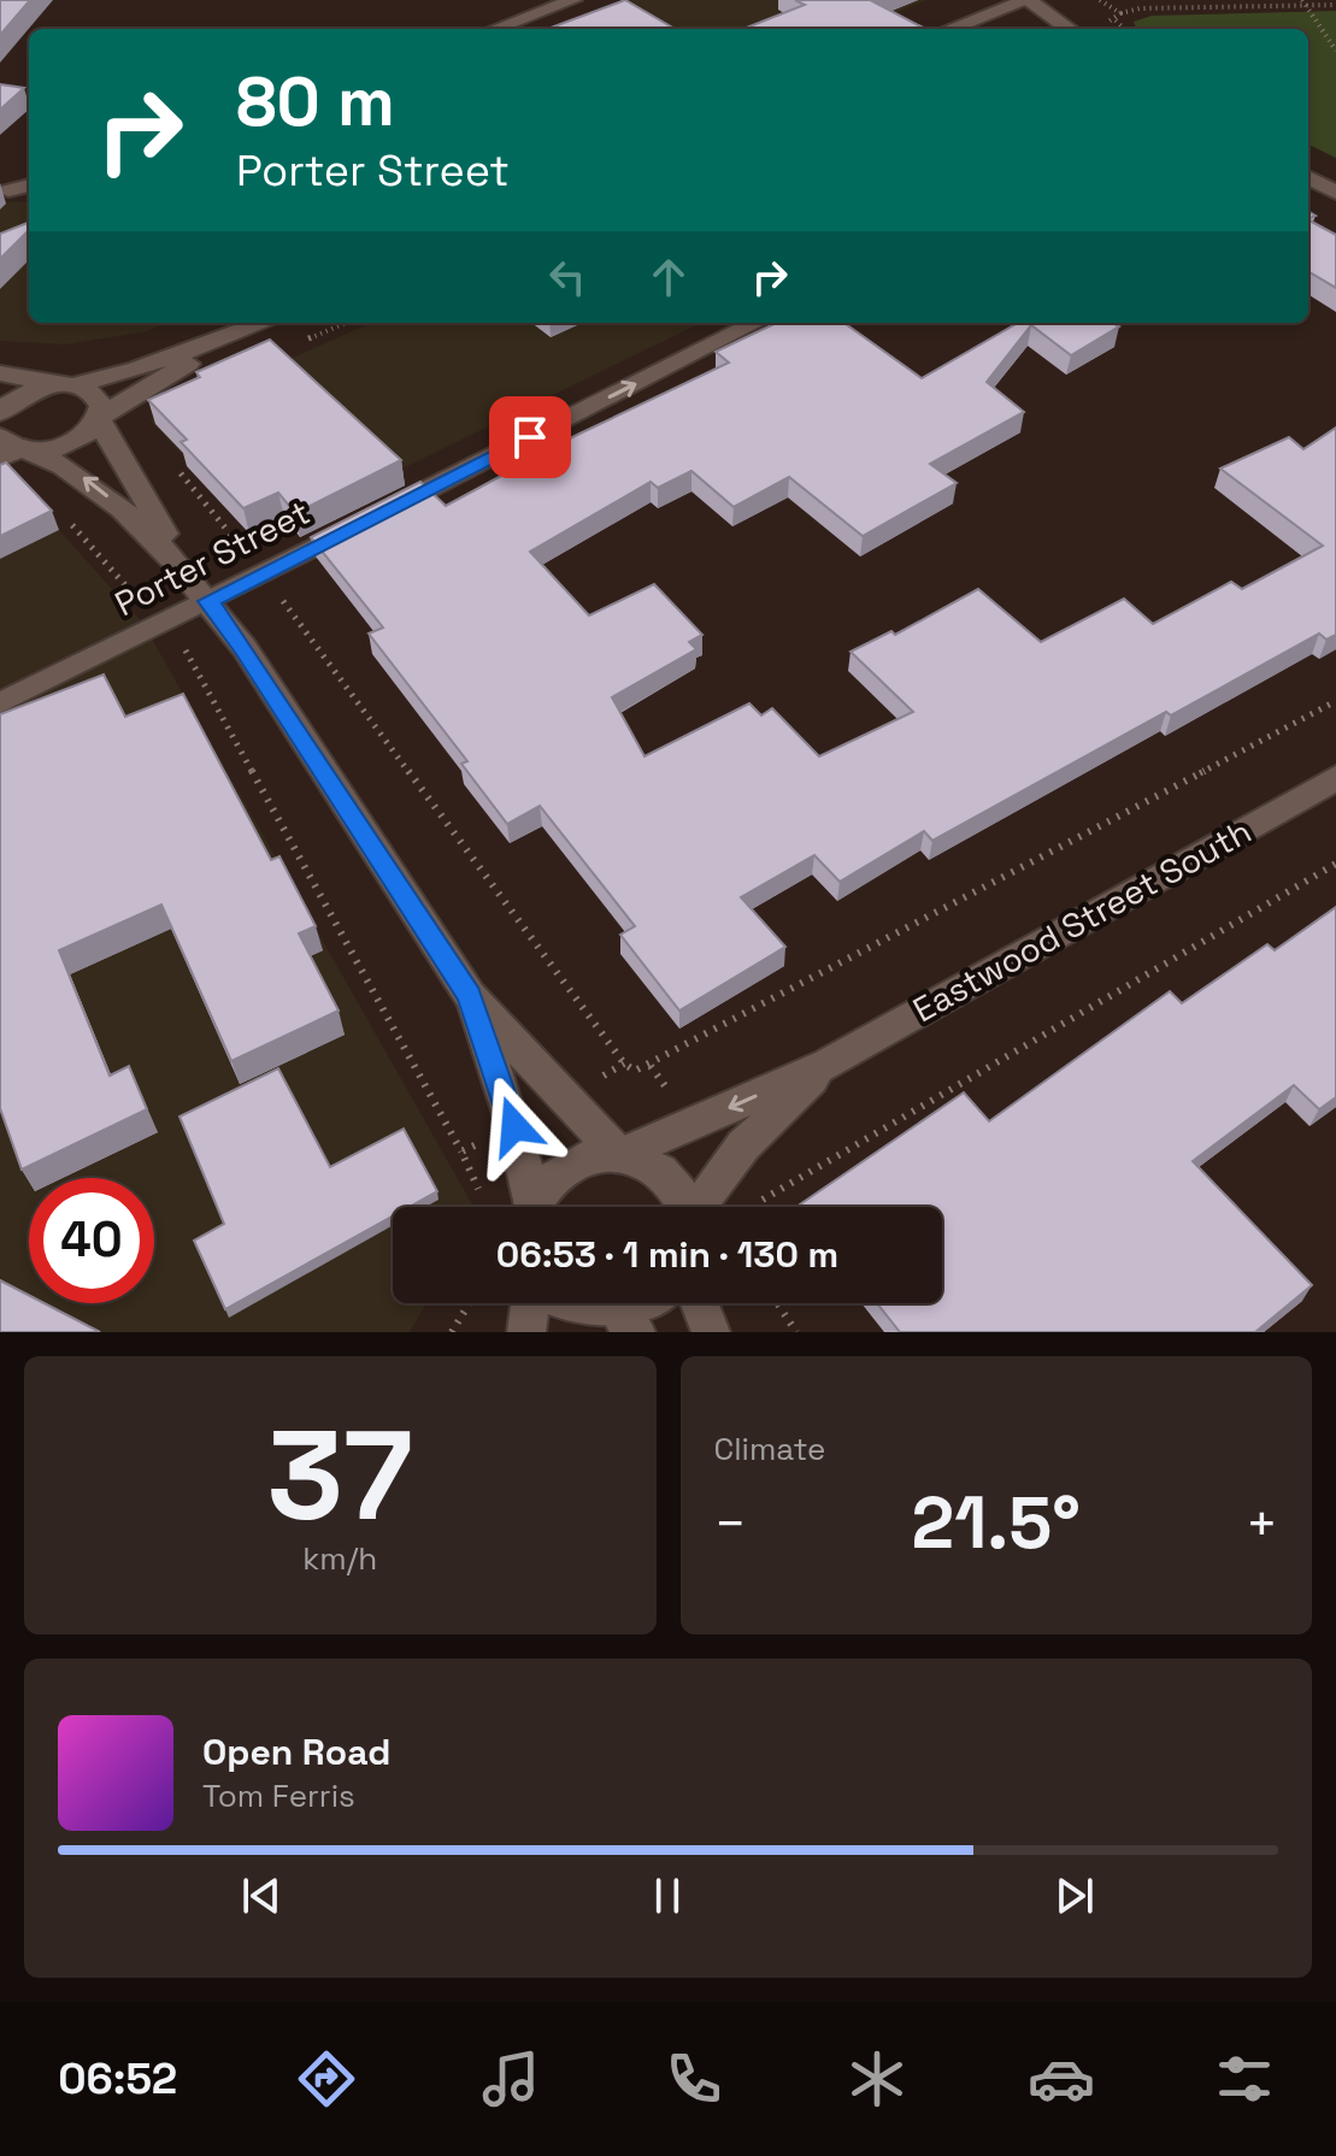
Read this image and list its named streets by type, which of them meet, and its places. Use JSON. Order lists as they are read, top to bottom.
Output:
{
  "streets": {
    "street": ["Eastwood Street South"],
    "lane": ["Porter Street"]
  },
  "one_way": ["Porter Street"],
  "page": {
    "turn": ["80 m", "Porter Street"],
    "limit": "40",
    "trip": "06:53 · 1 min · 130 m",
    "tile": [
      ["37", "km/h"],
      "Climate"
    ],
    "heat": ["−", "21.5°", "+"],
    "song": ["Open Road", "Tom Ferris"],
    "tabs": "06:52"
  }
}
